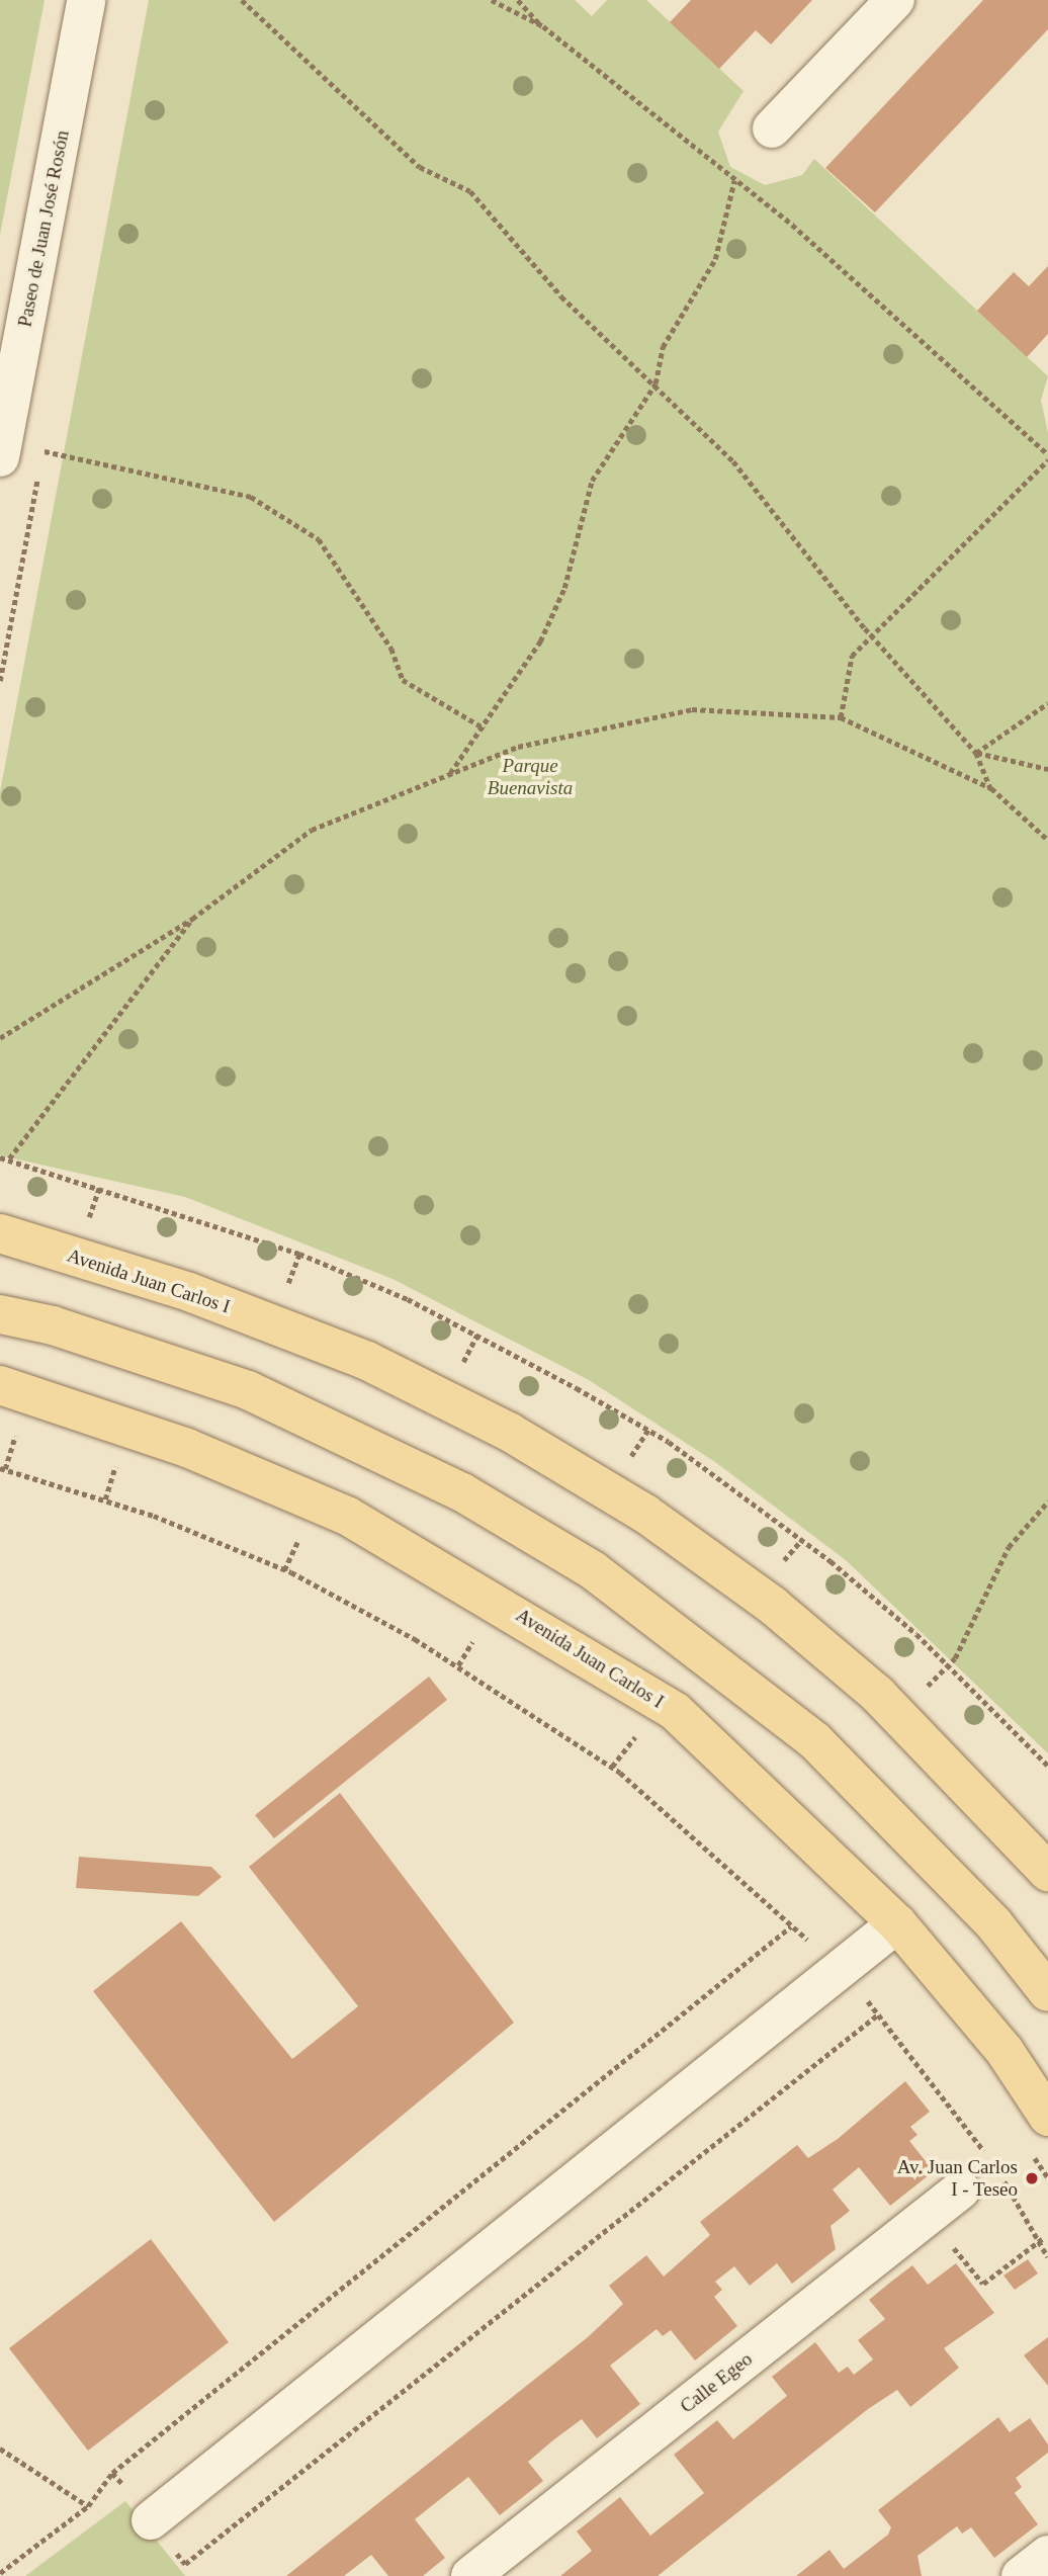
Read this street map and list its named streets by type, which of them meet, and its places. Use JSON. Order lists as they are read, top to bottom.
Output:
{
  "streets": {
    "main road": ["Avenida Juan Carlos I"],
    "street": ["Paseo de Juan José Rosón", "Calle Egeo"]
  },
  "parks": ["Parque Buenavista"],
  "places": ["Av. Juan Carlos I - Teseo"]
}
